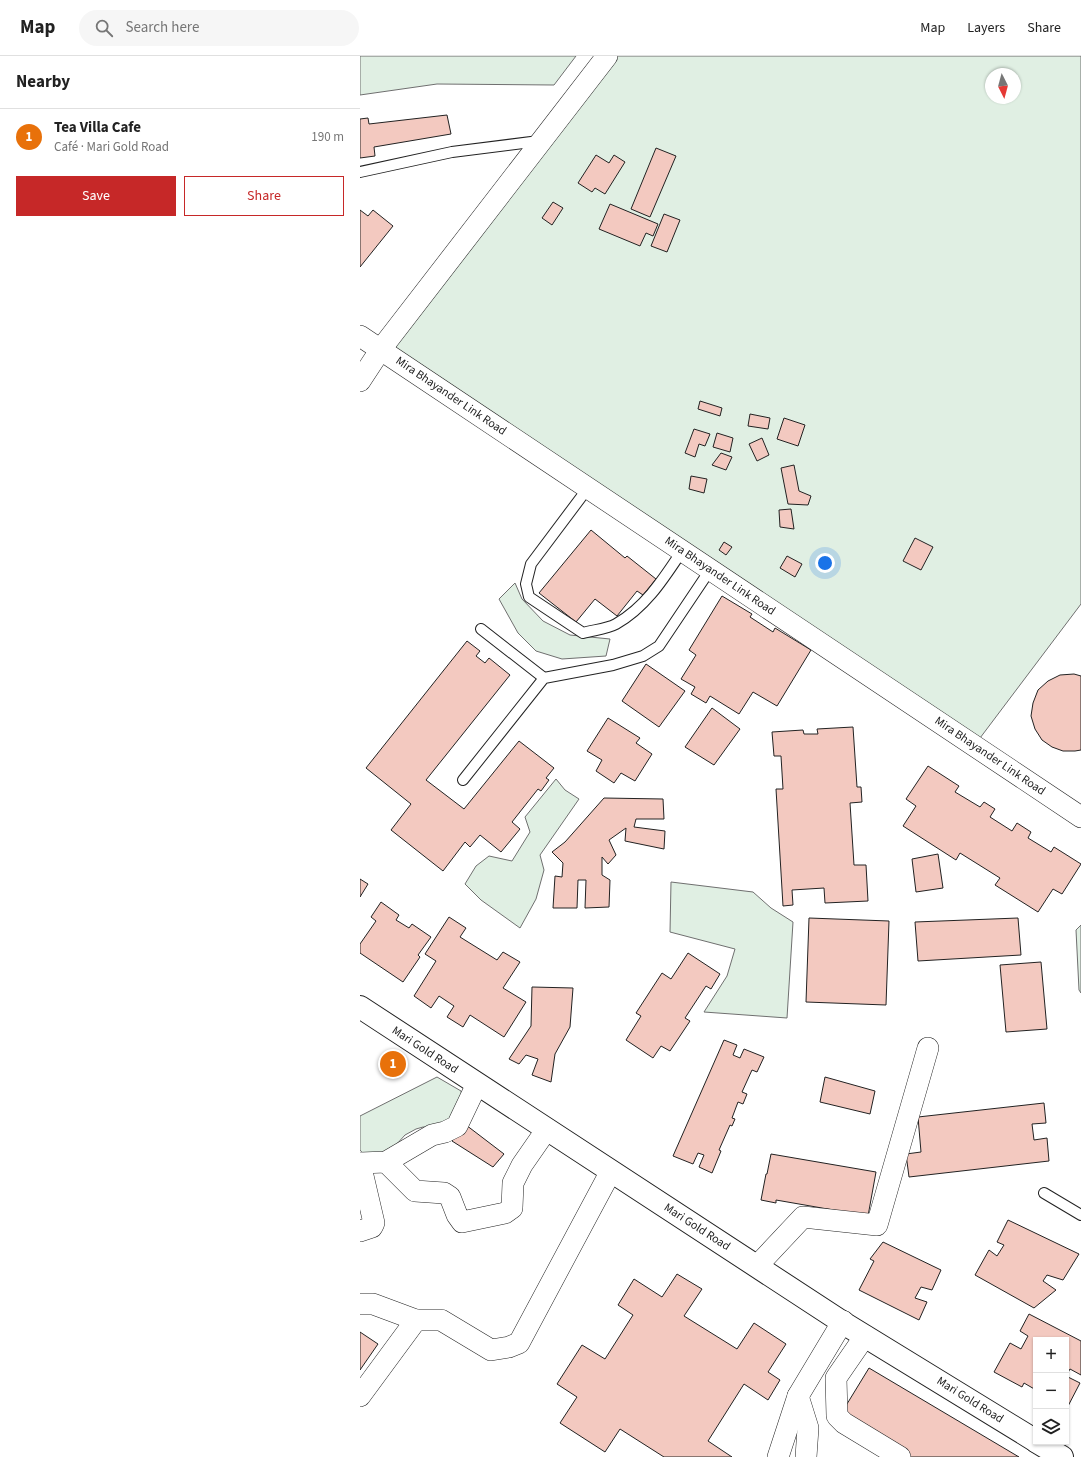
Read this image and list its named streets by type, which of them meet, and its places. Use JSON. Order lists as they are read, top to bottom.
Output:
{
  "streets": {
    "street": ["Mira Bhayander Link Road", "Mari Gold Road"]
  },
  "north": "bottom",
  "page": {
    "header": "Map",
    "search": "Search here",
    "nav": ["Map", "Layers", "Share"],
    "heading": "Nearby",
    "list": [
      {
        "mark": "1",
        "name": "Tea Villa Cafe",
        "note": "Café · Mari Gold Road",
        "value": "190 m"
      }
    ],
    "buttons": ["Save", "Share"],
    "pins": "1",
    "map_buttons": ["+", "−"]
  }
}
